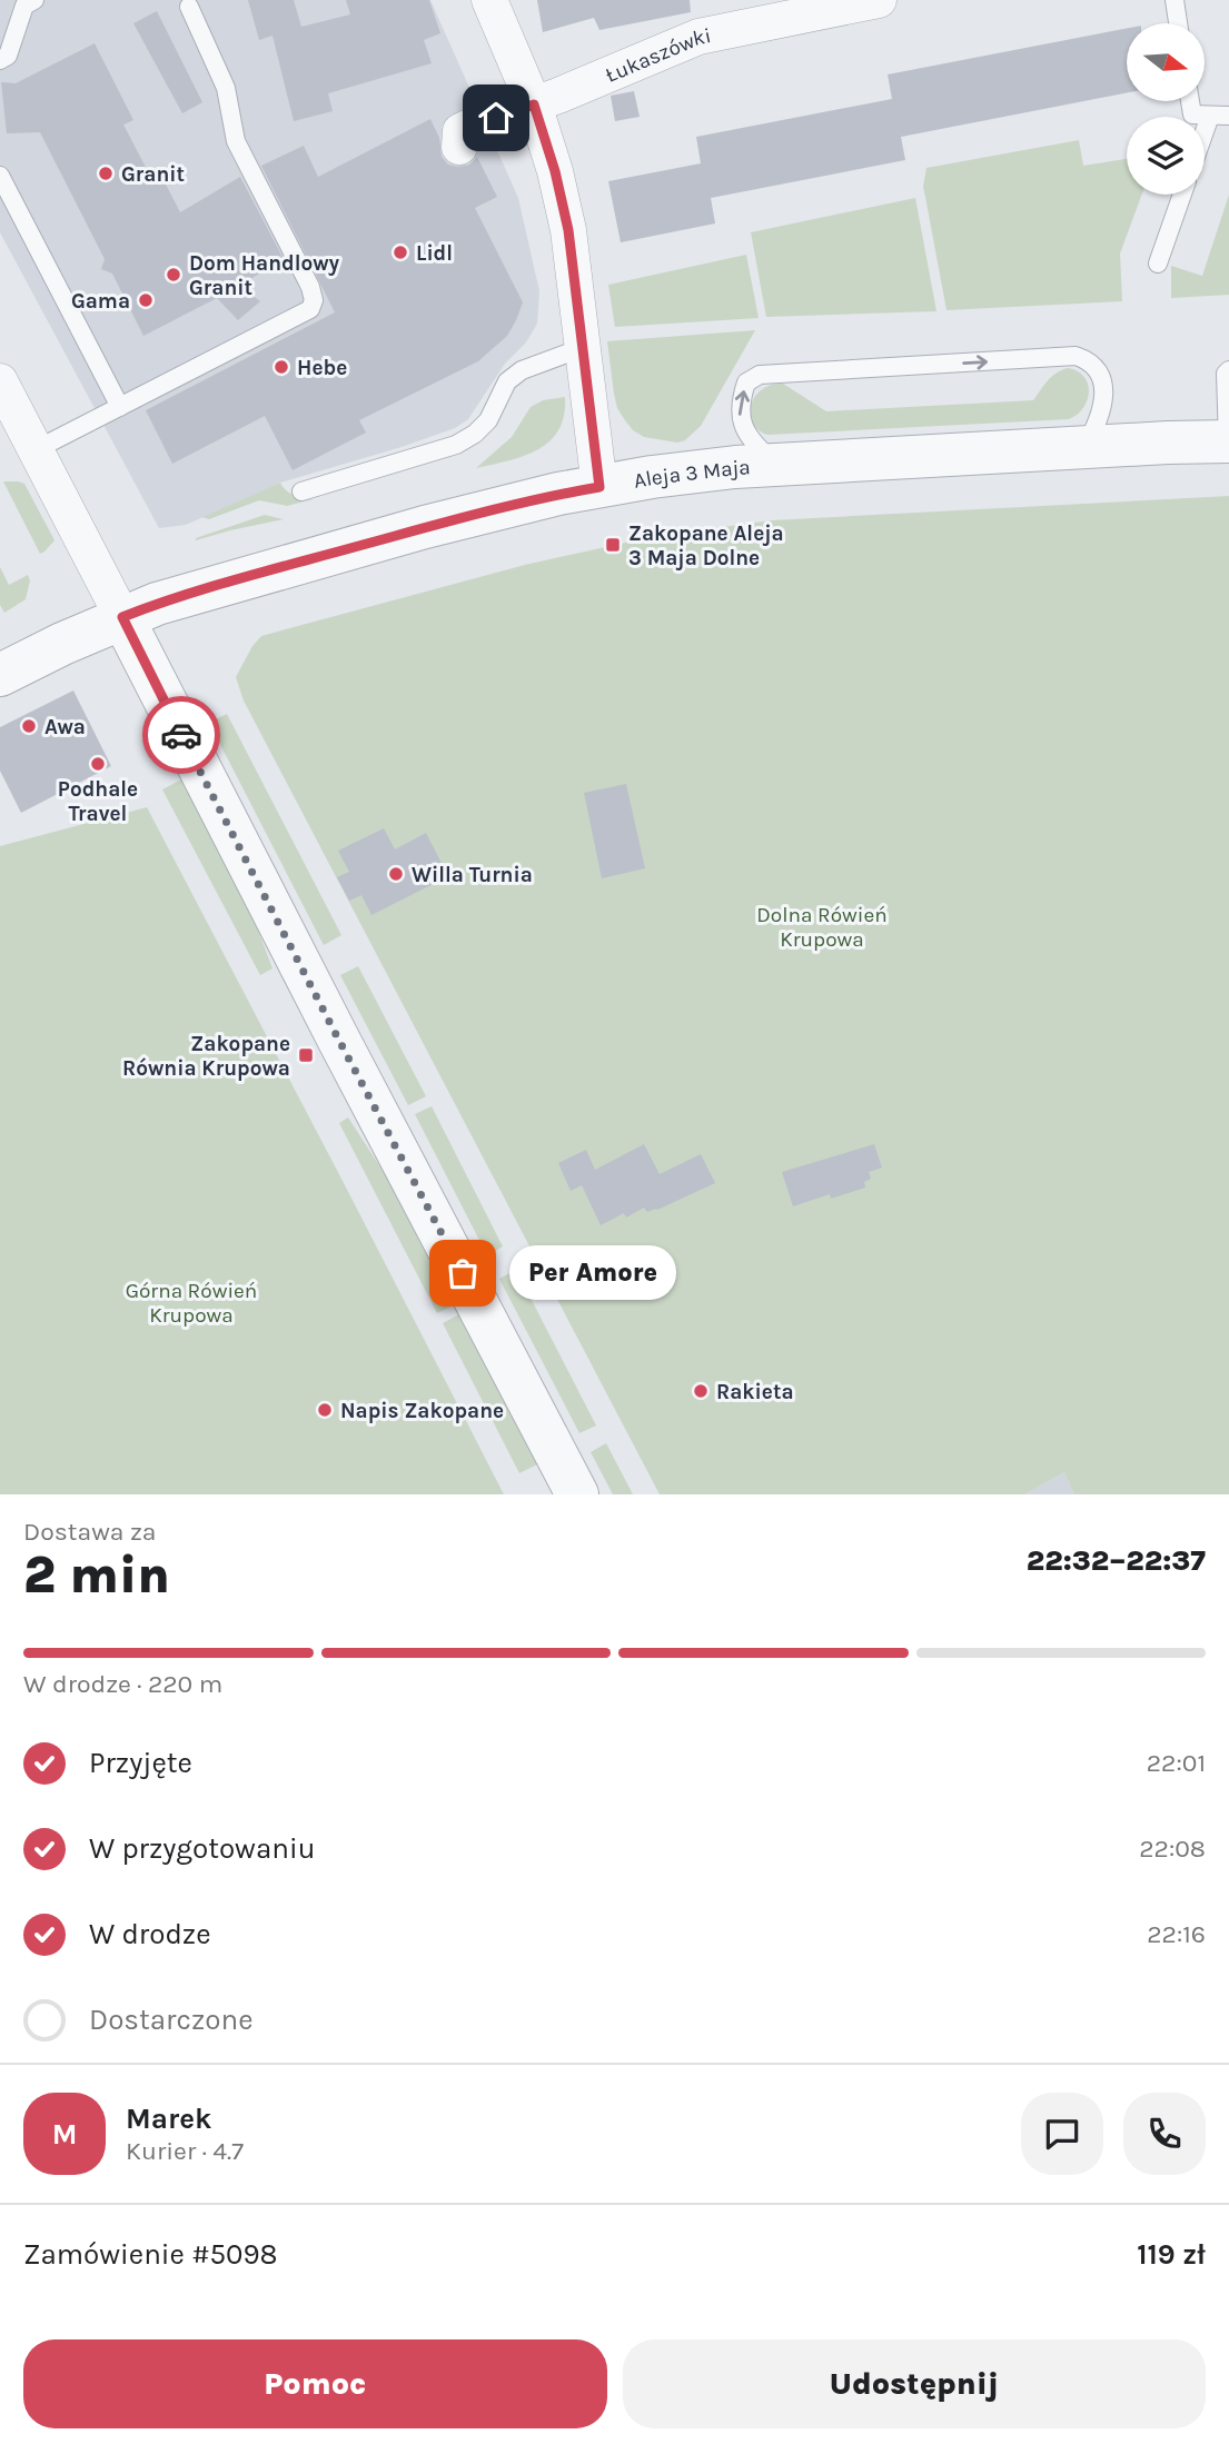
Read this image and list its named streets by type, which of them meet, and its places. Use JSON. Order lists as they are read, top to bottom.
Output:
{
  "streets": {
    "street": ["Łukaszówki", "Aleja 3 Maja"]
  },
  "parks": ["Dolna Rówień Krupowa", "Górna Rówień Krupowa"],
  "places": {
    "other": [
      "Granit",
      "Lidl",
      "Dom Handlowy Granit",
      "Gama",
      "Hebe",
      "Awa",
      "Podhale Travel",
      "Willa Turnia",
      "Per Amore",
      "Rakieta",
      "Napis Zakopane"
    ],
    "transit": ["Zakopane Aleja 3 Maja Dolne", "Zakopane Równia Krupowa"]
  },
  "north": "right",
  "page": {
    "bubble": "Per Amore",
    "heading": ["2 min", "Dostawa za", "22:32–22:37"],
    "panel": [
      "Marek",
      "Kurier · 4.7",
      "Zamówienie #5098",
      "119 zł"
    ],
    "bar": "W drodze · 220 m",
    "list": [
      ["Przyjęte", "22:01"],
      ["W przygotowaniu", "22:08"],
      ["W drodze", "22:16"],
      "Dostarczone"
    ],
    "round": "M",
    "buttons": ["Pomoc", "Udostępnij"]
  }
}
